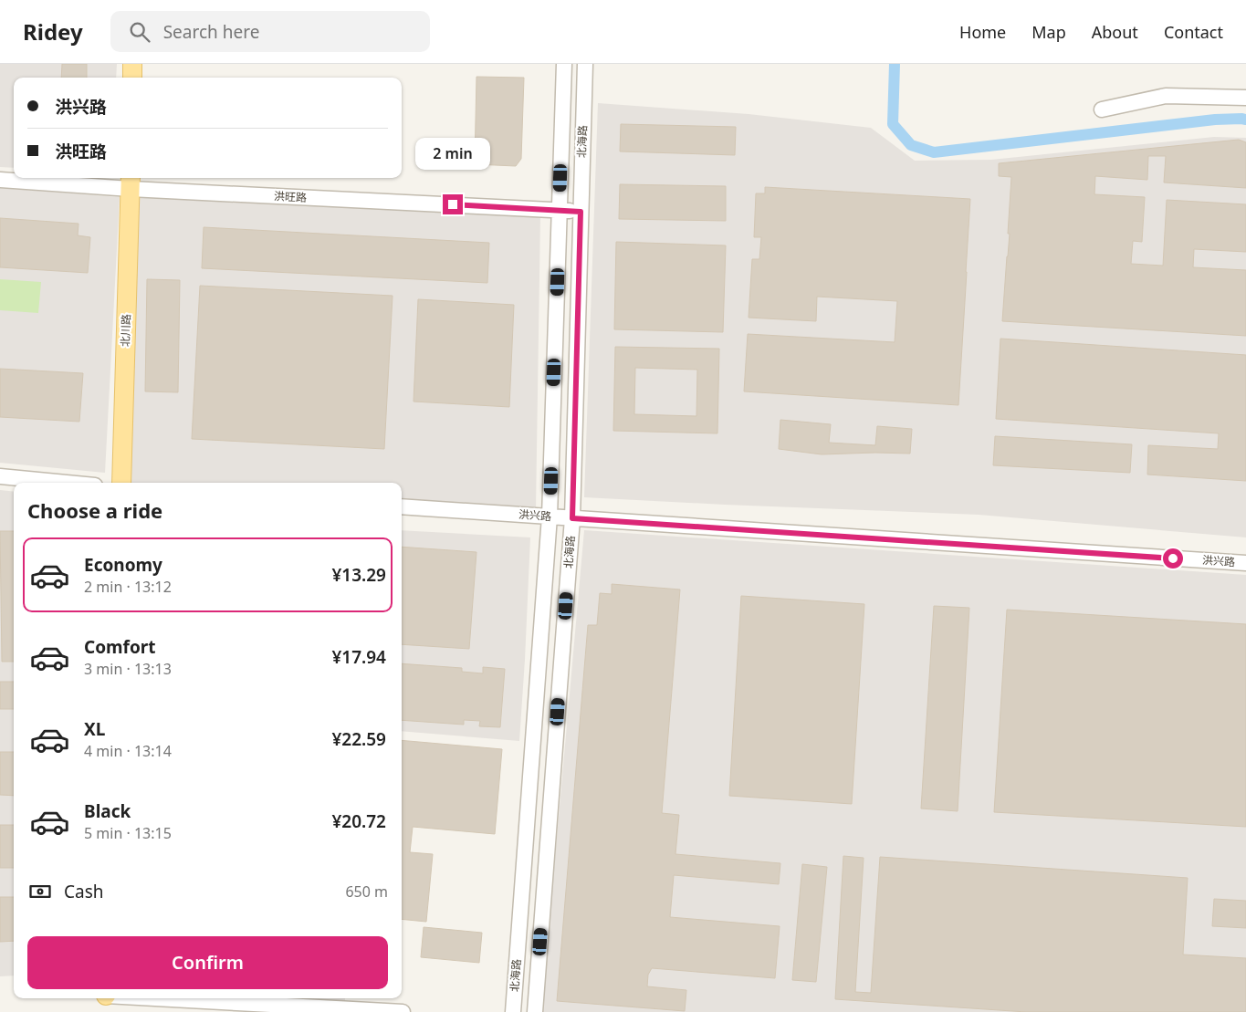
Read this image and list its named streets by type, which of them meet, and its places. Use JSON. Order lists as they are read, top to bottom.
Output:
{
  "streets": {
    "main road": ["北川路"],
    "street": ["北海路", "洪旺路", "洪兴路"]
  },
  "crossings": [
    ["北海路", "洪旺路"],
    ["北海路", "洪兴路"],
    ["洪旺路", "北川路"]
  ],
  "page": {
    "header": "Ridey",
    "search": "Search here",
    "nav": [
      "Home",
      "Map",
      "About",
      "Contact"
    ],
    "banner": ["洪兴路", "洪旺路"],
    "bubble": "2 min",
    "heading": "Choose a ride",
    "list": [
      {
        "name": "Economy",
        "note": "2 min · 13:12",
        "value": "¥13.29"
      },
      {
        "name": "Comfort",
        "note": "3 min · 13:13",
        "value": "¥17.94"
      },
      {
        "name": "XL",
        "note": "4 min · 13:14",
        "value": "¥22.59"
      },
      {
        "name": "Black",
        "note": "5 min · 13:15",
        "value": "¥20.72"
      }
    ],
    "pay": ["Cash", "650 m"],
    "buttons": "Confirm"
  }
}
